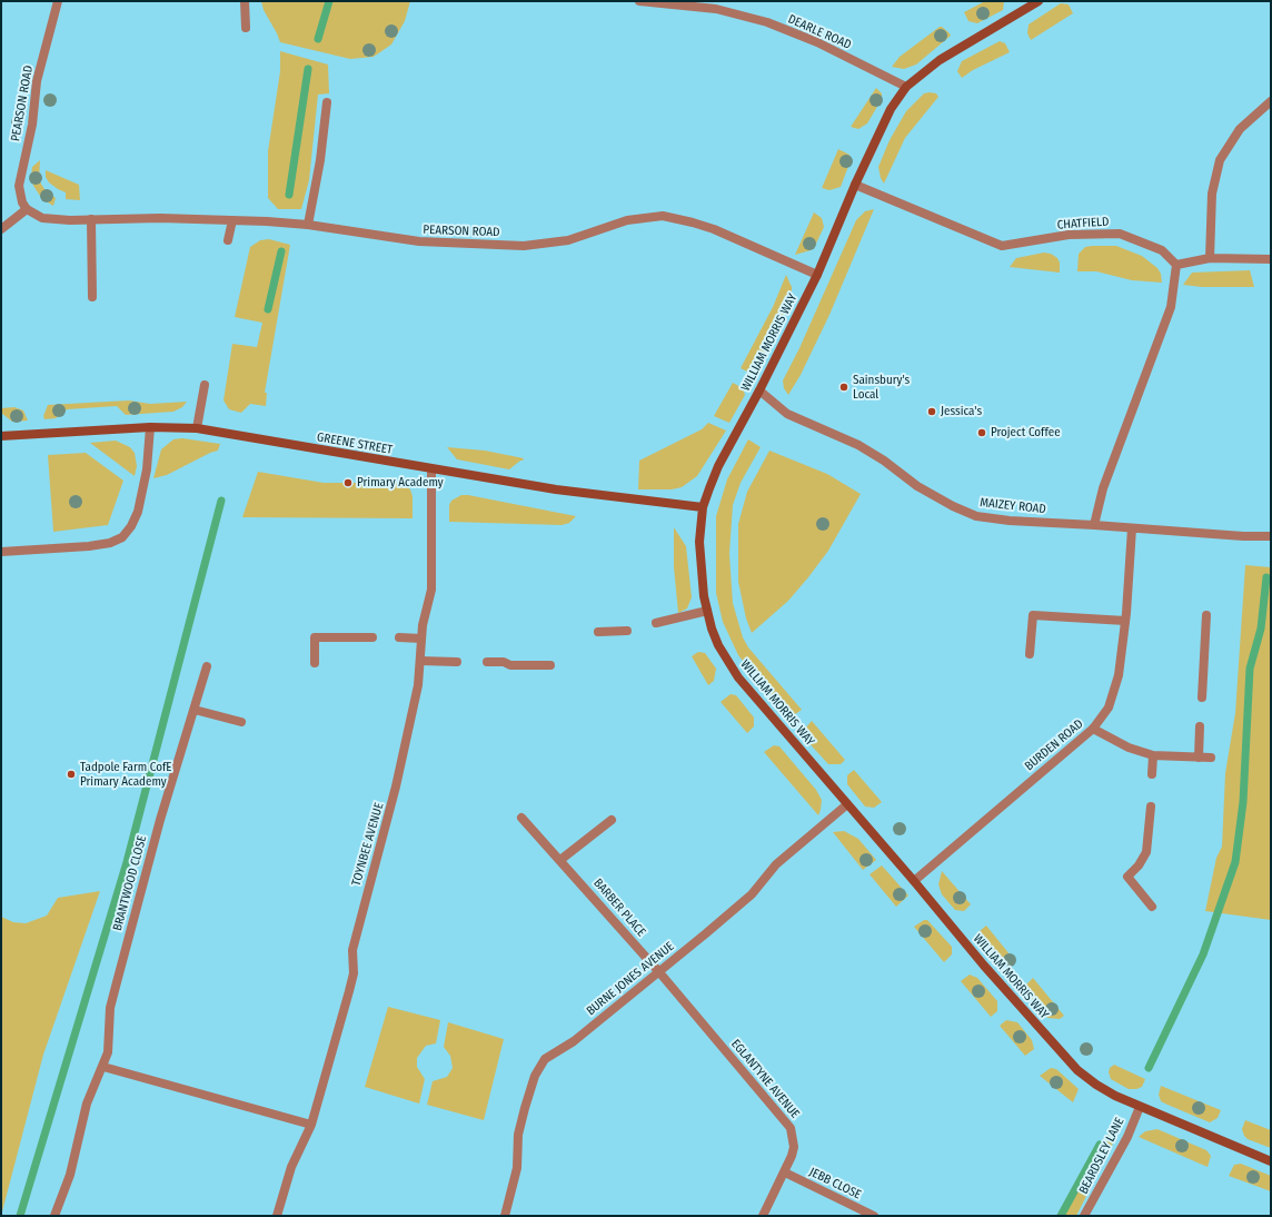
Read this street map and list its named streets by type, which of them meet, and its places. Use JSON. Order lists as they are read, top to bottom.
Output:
{
  "streets": {
    "street": [
      "DEARLE ROAD",
      "PEARSON ROAD",
      "CHATFIELD",
      "WILLIAM MORRIS WAY",
      "GREENE STREET",
      "MAIZEY ROAD",
      "BURDEN ROAD",
      "TOYNBEE AVENUE",
      "BRANTWOOD CLOSE",
      "BARBER PLACE",
      "BURNE JONES AVENUE",
      "EGLANTYNE AVENUE",
      "BEARDSLEY LANE",
      "JEBB CLOSE"
    ]
  },
  "crossings": [
    ["DEARLE ROAD", "WILLIAM MORRIS WAY"],
    ["PEARSON ROAD", "WILLIAM MORRIS WAY"],
    ["CHATFIELD", "WILLIAM MORRIS WAY"],
    ["WILLIAM MORRIS WAY", "GREENE STREET"],
    ["WILLIAM MORRIS WAY", "MAIZEY ROAD"],
    ["WILLIAM MORRIS WAY", "BURDEN ROAD"],
    ["WILLIAM MORRIS WAY", "BURNE JONES AVENUE"],
    ["WILLIAM MORRIS WAY", "BEARDSLEY LANE"],
    ["GREENE STREET", "TOYNBEE AVENUE"],
    ["MAIZEY ROAD", "BURDEN ROAD"],
    ["BARBER PLACE", "BURNE JONES AVENUE"],
    ["BARBER PLACE", "EGLANTYNE AVENUE"],
    ["BURNE JONES AVENUE", "EGLANTYNE AVENUE"],
    ["EGLANTYNE AVENUE", "JEBB CLOSE"]
  ],
  "places": [
    "Sainsbury's Local",
    "Jessica's",
    "Project Coffee",
    "Primary Academy",
    "Tadpole Farm CofE Primary Academy"
  ]
}
